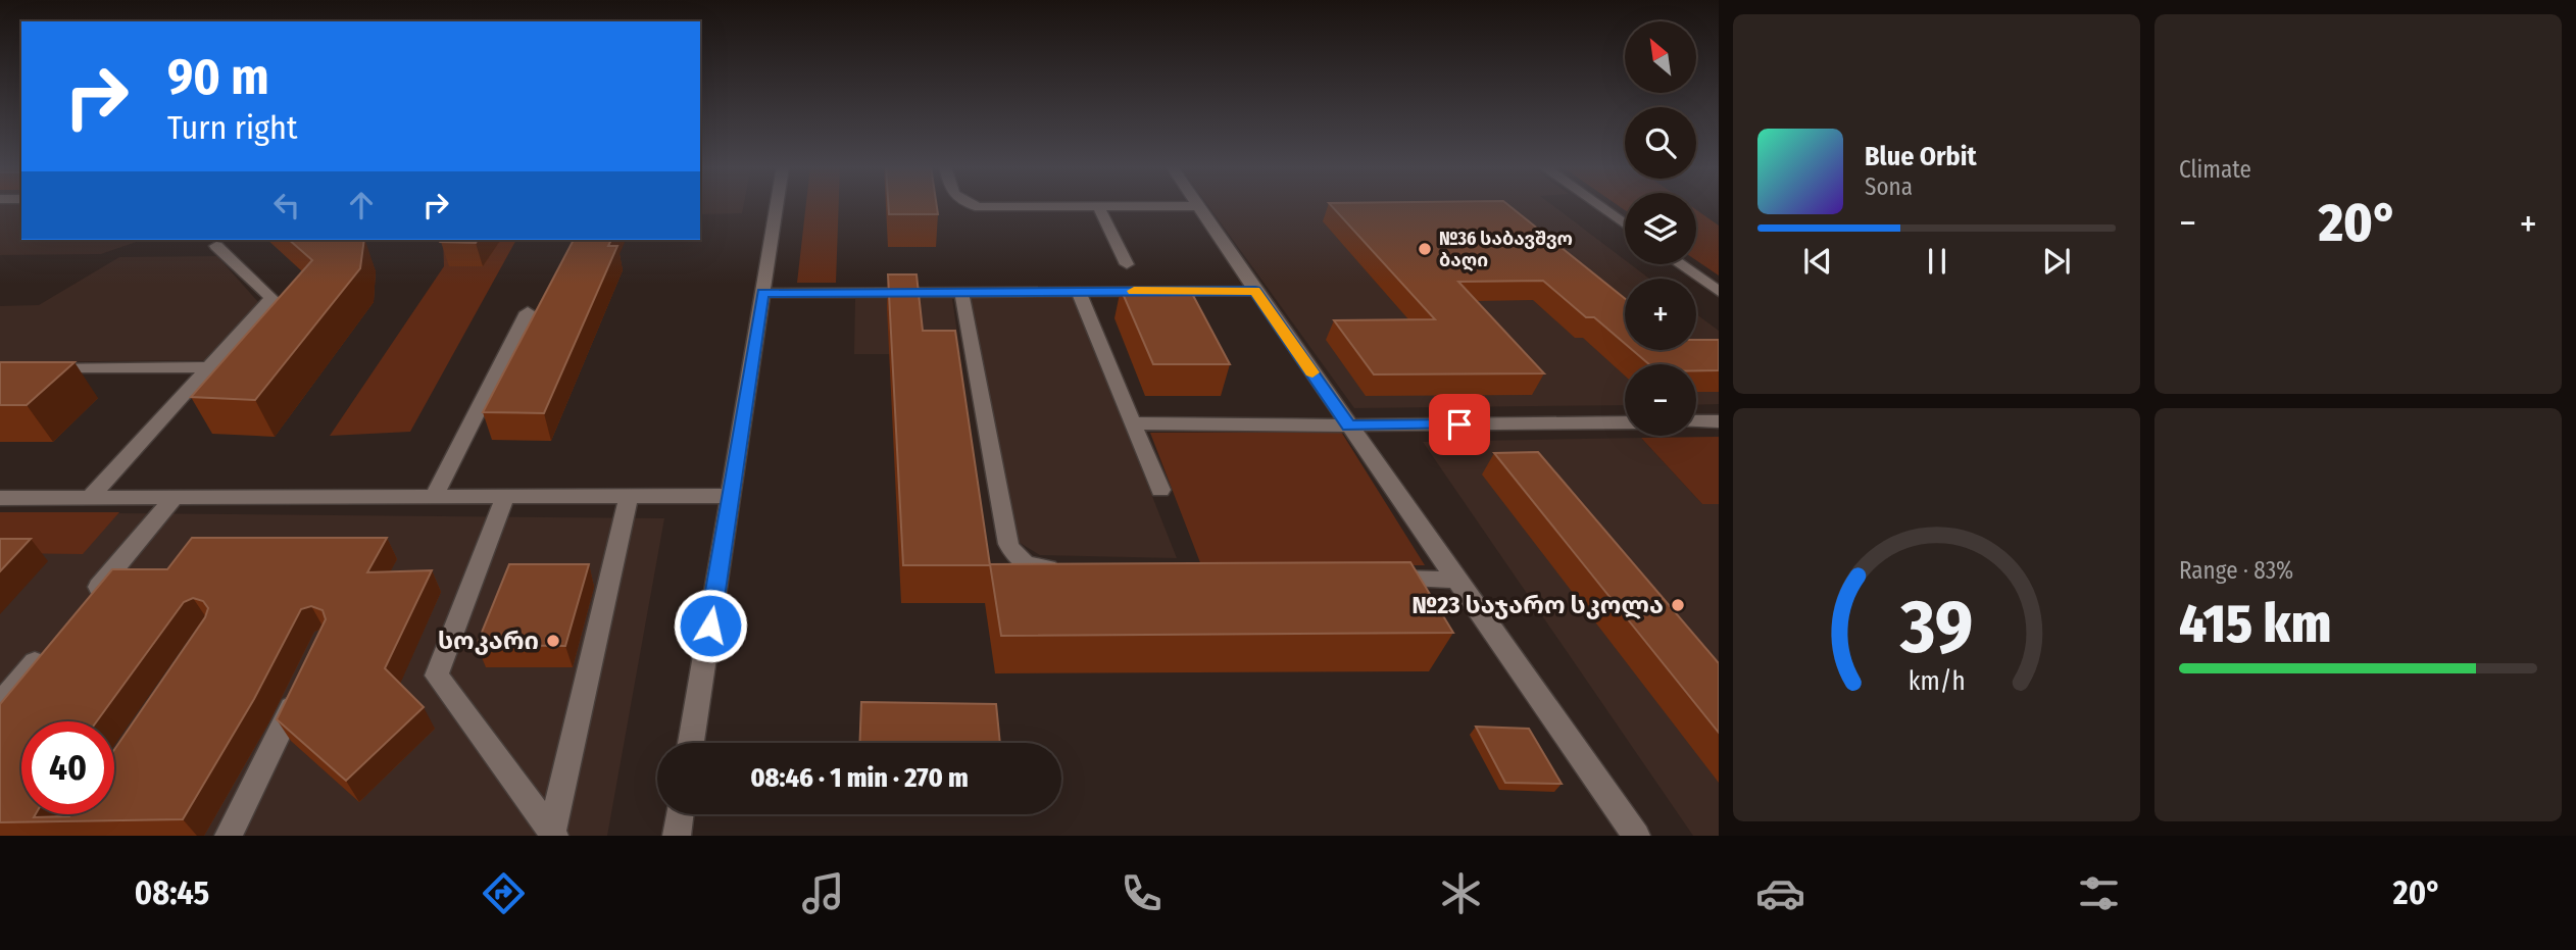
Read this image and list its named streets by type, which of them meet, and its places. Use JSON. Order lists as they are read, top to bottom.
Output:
{
  "places": ["№36 საბავშვო ბაღი", "№23 საჯარო სკოლა", "სოკარი"],
  "north": "top left",
  "page": {
    "tile": [
      "Climate",
      ["Range · 83%", "415 km"]
    ],
    "map_buttons": ["+", "−"],
    "turn": ["90 m", "Turn right"],
    "song": ["Blue Orbit", "Sona"],
    "heat": ["−", "20°", "+"],
    "limit": "40",
    "trip": "08:46 · 1 min · 270 m",
    "tabs": ["08:45", "20°"],
    "gauge": ["39", "km/h"]
  }
}
